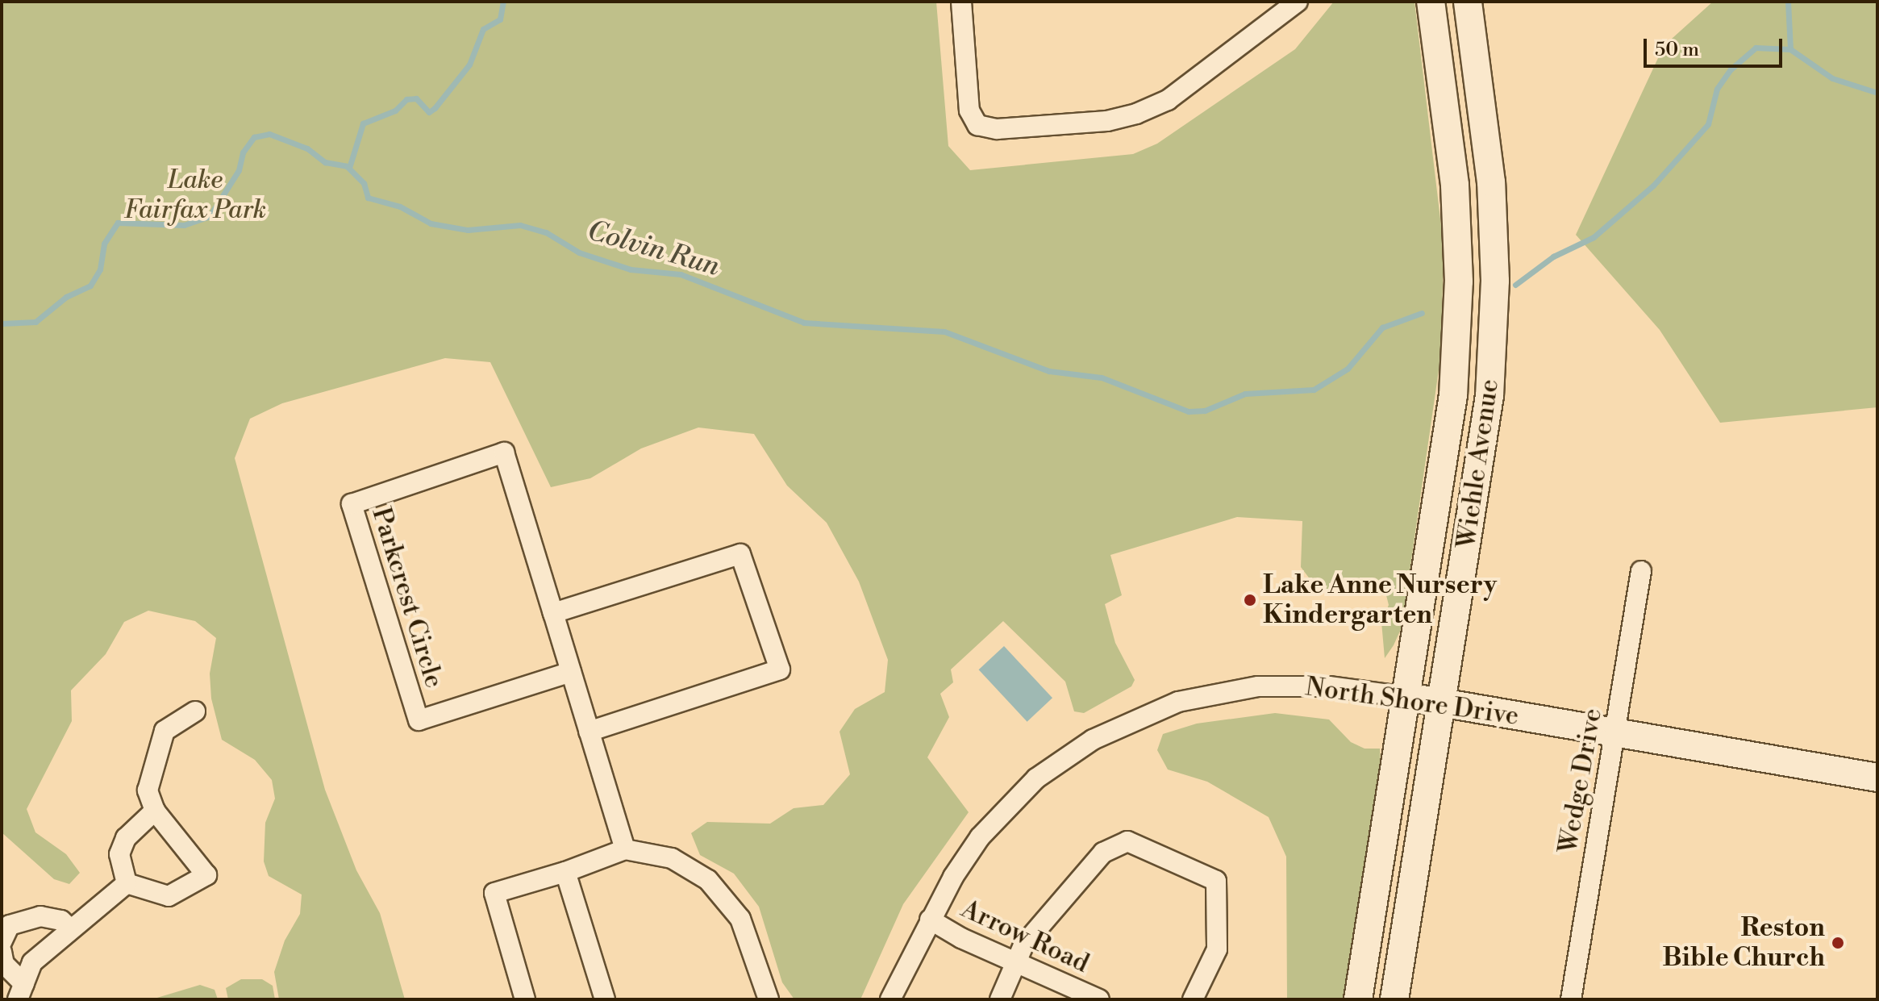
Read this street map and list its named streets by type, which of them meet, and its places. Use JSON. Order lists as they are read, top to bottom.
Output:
{
  "streets": {
    "main road": ["Wiehle Avenue", "North Shore Drive"],
    "street": ["Parkcrest Circle", "Wedge Drive", "Arrow Road"]
  },
  "crossings": [
    ["Wiehle Avenue", "North Shore Drive"],
    ["North Shore Drive", "Wedge Drive"],
    ["North Shore Drive", "Arrow Road"]
  ],
  "water": ["Colvin Run"],
  "parks": ["Lake Fairfax Park"],
  "places": ["Lake Anne Nursery Kindergarten", "Reston Bible Church"],
  "scale_bar": "50 m"
}
